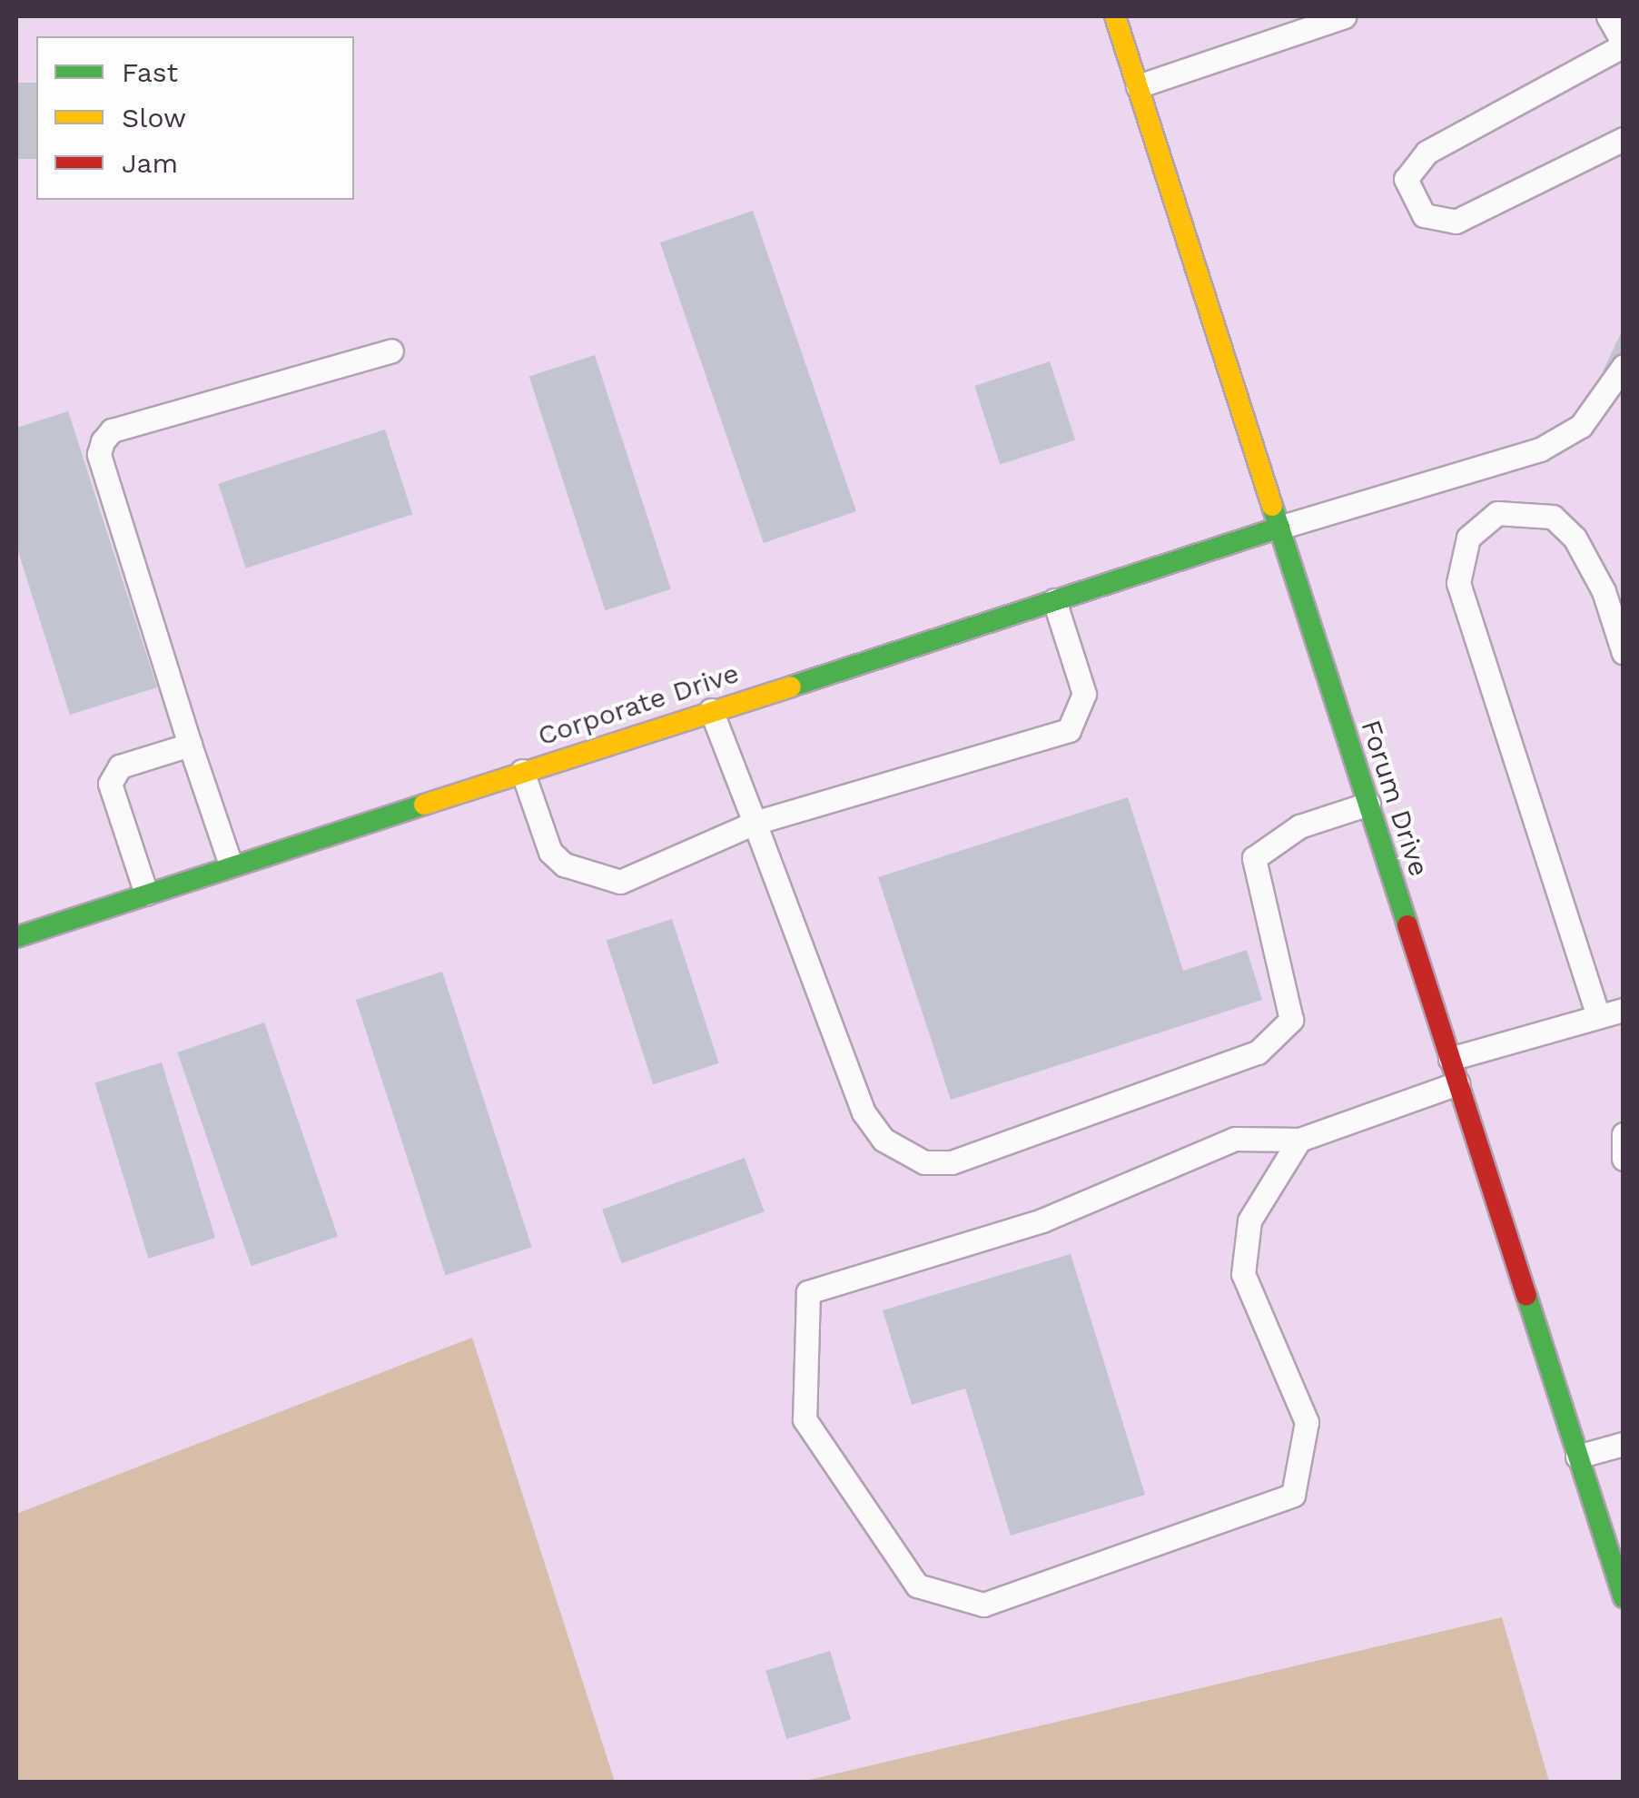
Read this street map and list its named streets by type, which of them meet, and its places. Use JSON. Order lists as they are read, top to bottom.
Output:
{
  "streets": {
    "street": ["Corporate Drive", "Forum Drive"]
  },
  "crossings": [
    ["Corporate Drive", "Forum Drive"]
  ],
  "legend": ["Fast", "Slow", "Jam"]
}
